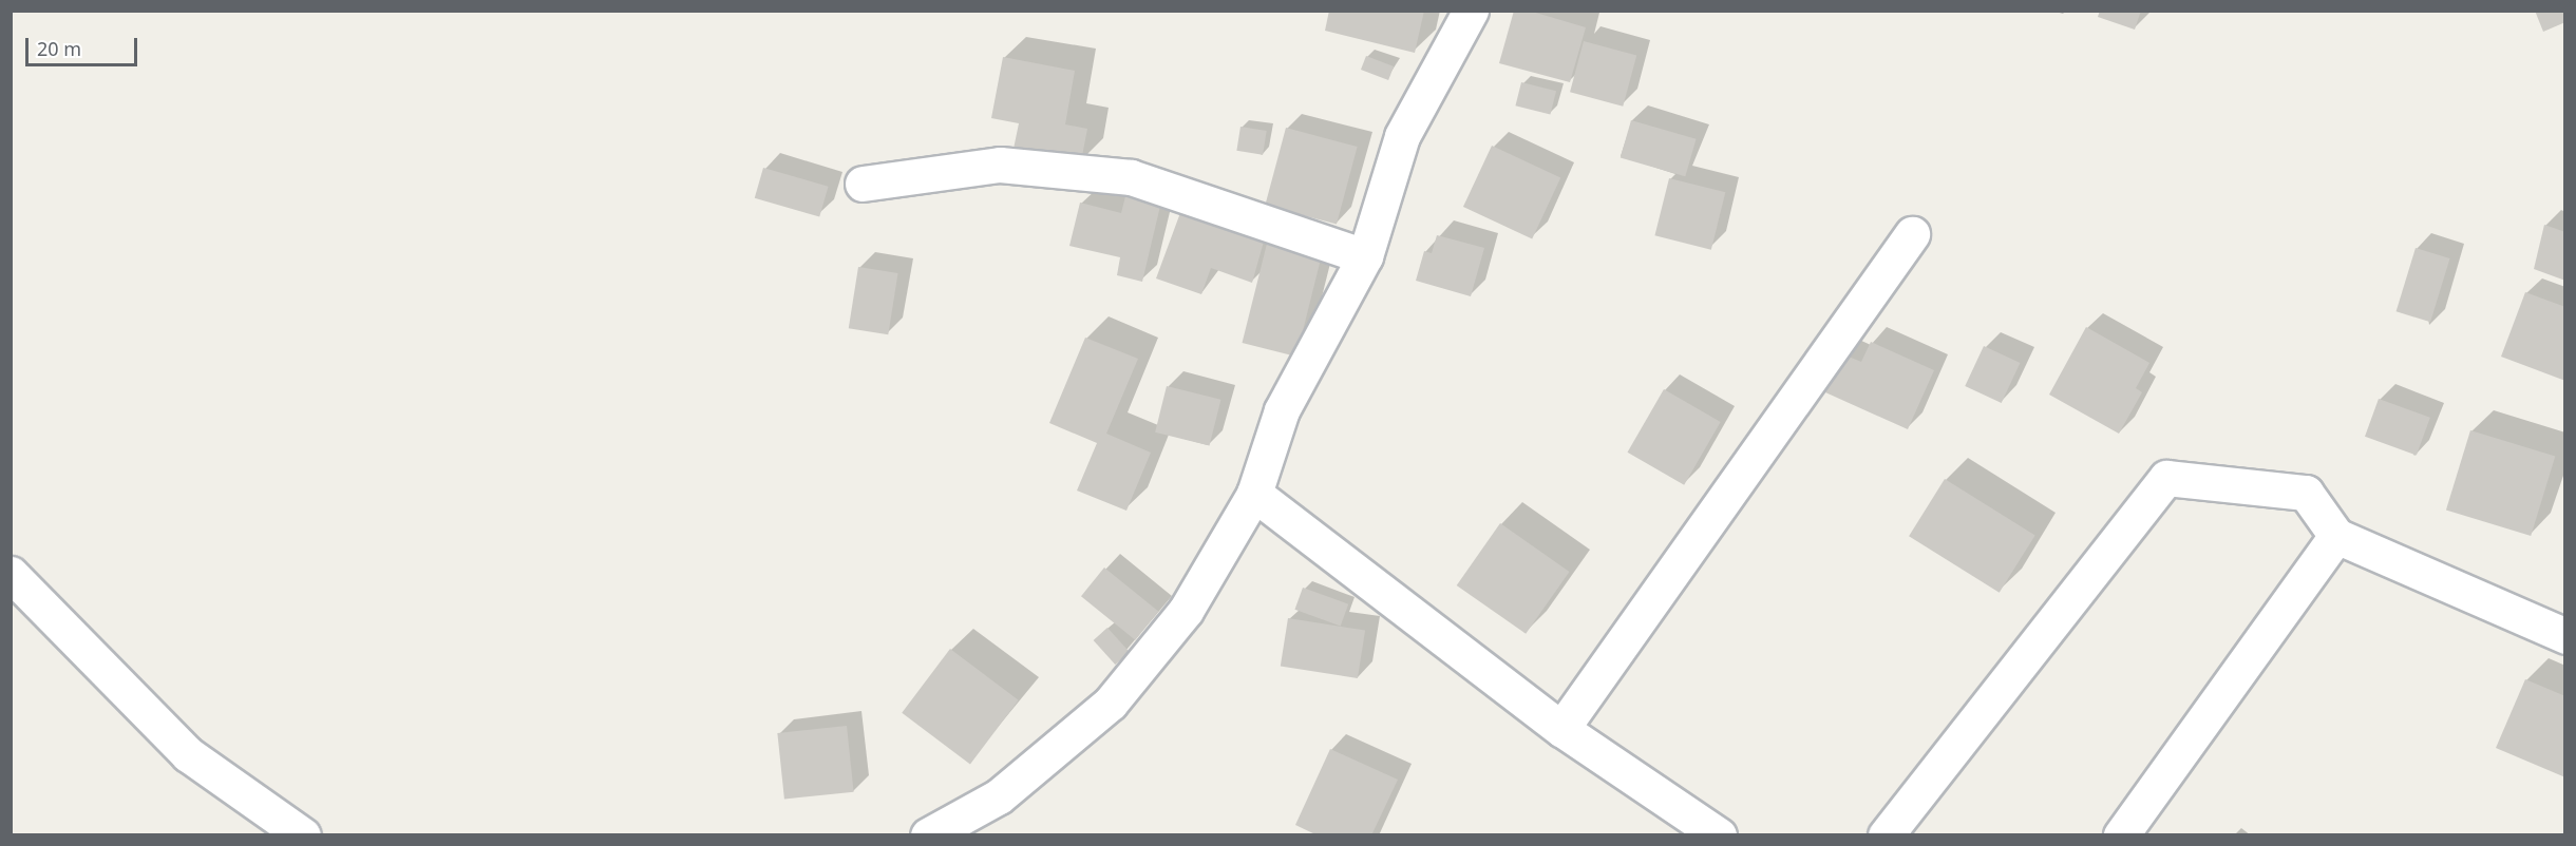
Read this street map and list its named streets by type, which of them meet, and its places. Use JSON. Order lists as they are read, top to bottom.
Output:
{
  "scale_bar": "20 m"
}
